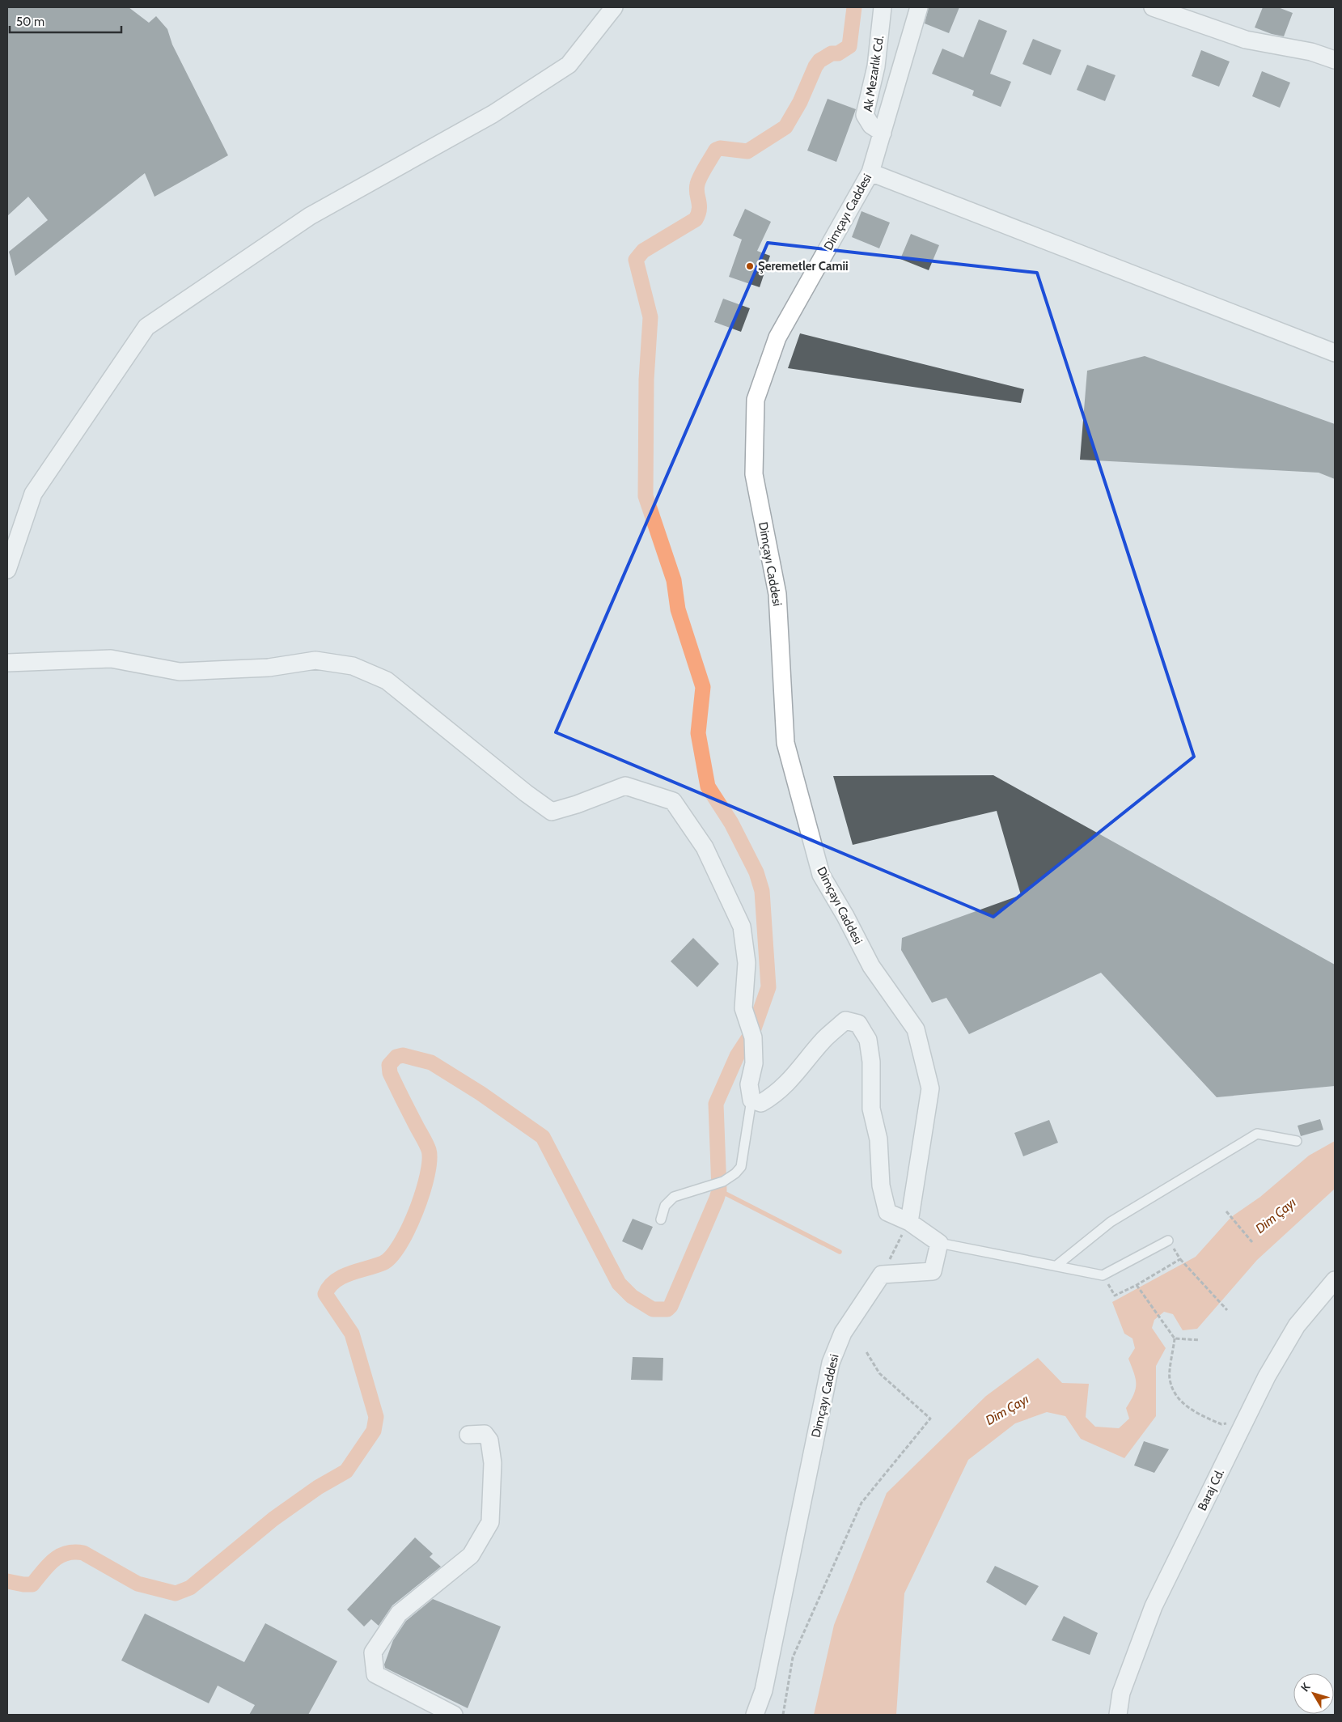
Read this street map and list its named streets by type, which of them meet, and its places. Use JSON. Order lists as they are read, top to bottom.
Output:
{
  "streets": {
    "street": ["Ak Mezarlık Cd.", "Dimçayı Caddesi", "Baraj Cd."]
  },
  "crossings": [
    ["Ak Mezarlık Cd.", "Dimçayı Caddesi"]
  ],
  "water": ["Dim Çayı"],
  "places": ["Şeremetler Camii"],
  "scale_bar": "50 m",
  "north": "top left"
}
